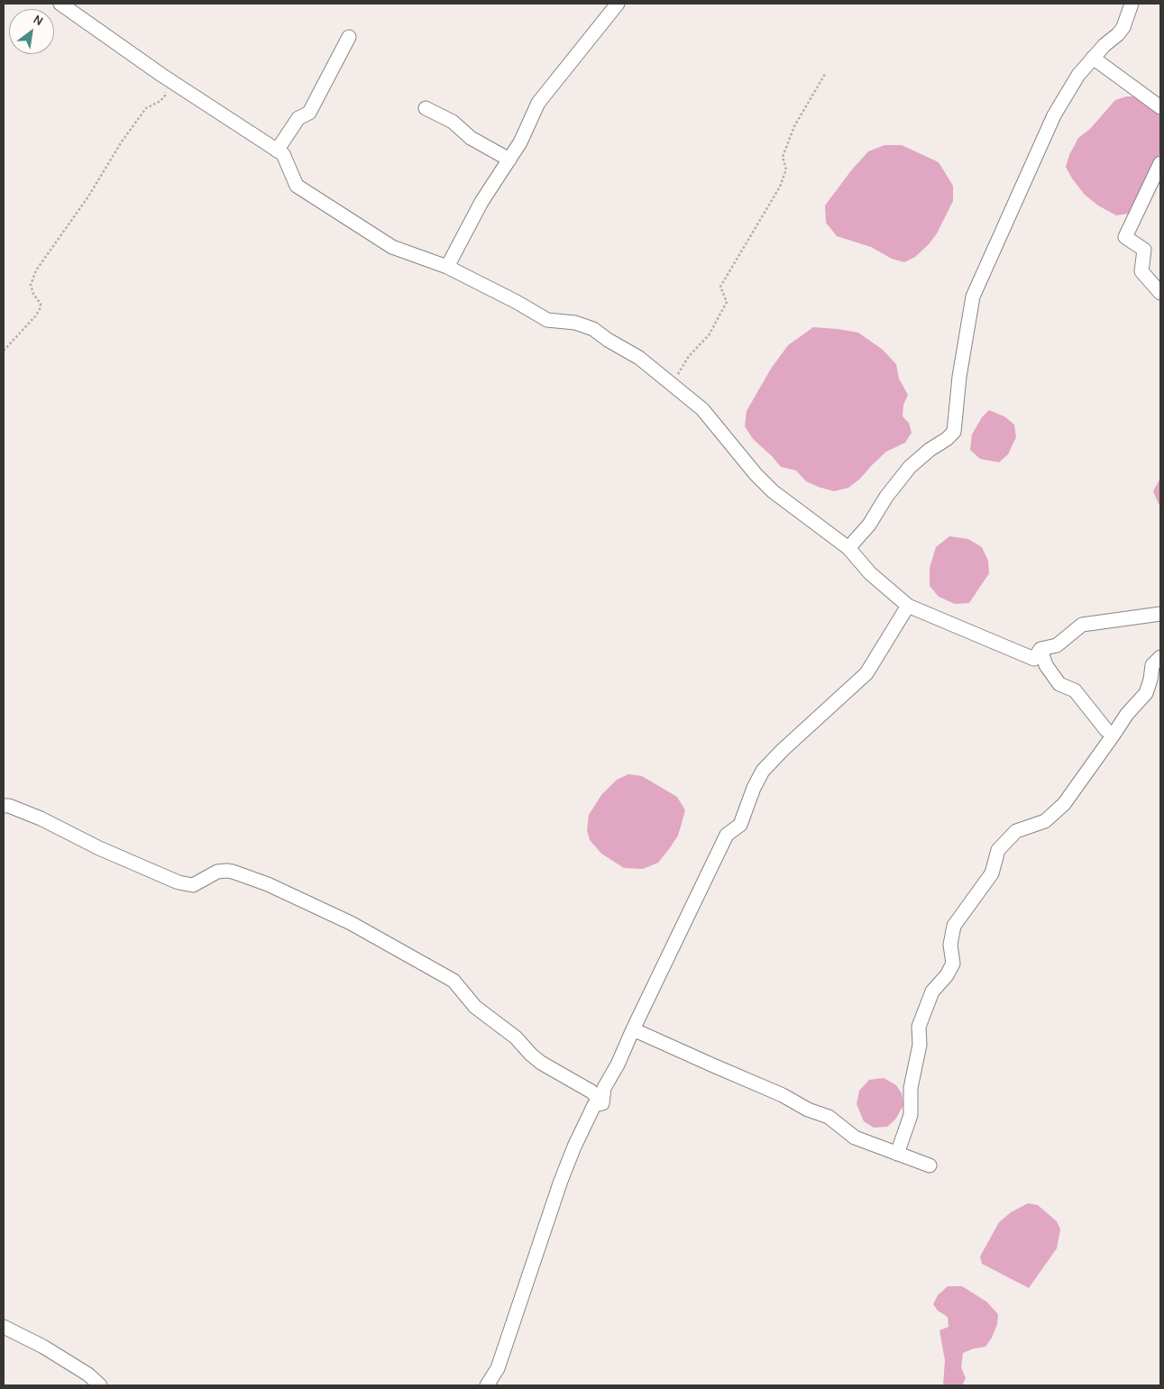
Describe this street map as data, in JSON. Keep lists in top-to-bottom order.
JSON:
{
  "north": "top right"
}
